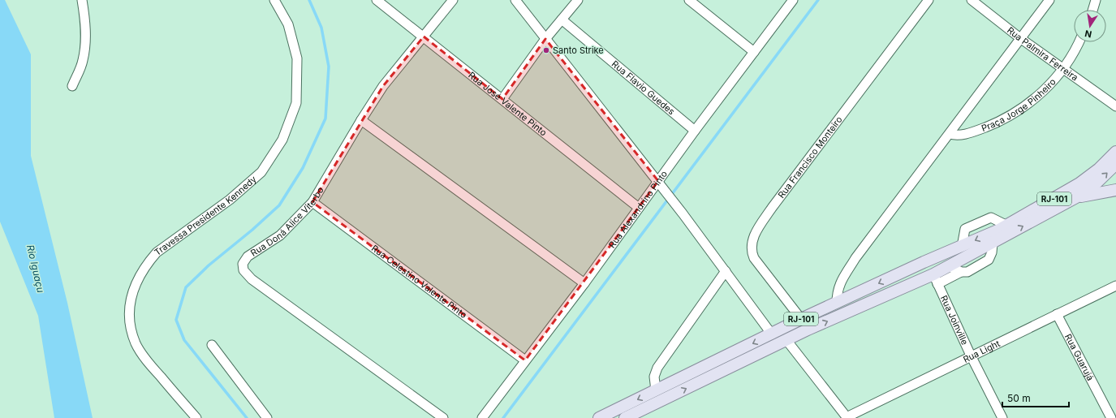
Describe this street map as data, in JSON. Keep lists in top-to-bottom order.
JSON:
{
  "streets": {
    "main road": ["RJ-101"],
    "street": [
      "Rua Palmira Ferreira",
      "Rua Flavio Guedes",
      "Praça Jorge Pinheiro",
      "Rua José Valente Pinto",
      "Rua Francisco Monteiro",
      "Rua Alexandrino Pinto",
      "Travessa Presidente Kennedy",
      "Rua Doná Alice Viterbo",
      "Rua Celestino Valente Pinto",
      "Rua Joinville",
      "Rua Light",
      "Rua Guarujá"
    ]
  },
  "crossings": [
    ["Rua Palmira Ferreira", "Praça Jorge Pinheiro"],
    ["Rua Flavio Guedes", "Rua Alexandrino Pinto"],
    ["Rua José Valente Pinto", "Rua Alexandrino Pinto"],
    ["Rua José Valente Pinto", "Rua Doná Alice Viterbo"],
    ["Rua Francisco Monteiro", "RJ-101"],
    ["RJ-101", "Rua Joinville"],
    ["Rua Alexandrino Pinto", "Rua Celestino Valente Pinto"],
    ["Rua Doná Alice Viterbo", "Rua Celestino Valente Pinto"],
    ["Rua Joinville", "Rua Light"],
    ["Rua Light", "Rua Guarujá"]
  ],
  "water": ["Rio Iguaçu"],
  "places": ["Santo Strike"],
  "scale_bar": "50 m",
  "north": "bottom"
}
